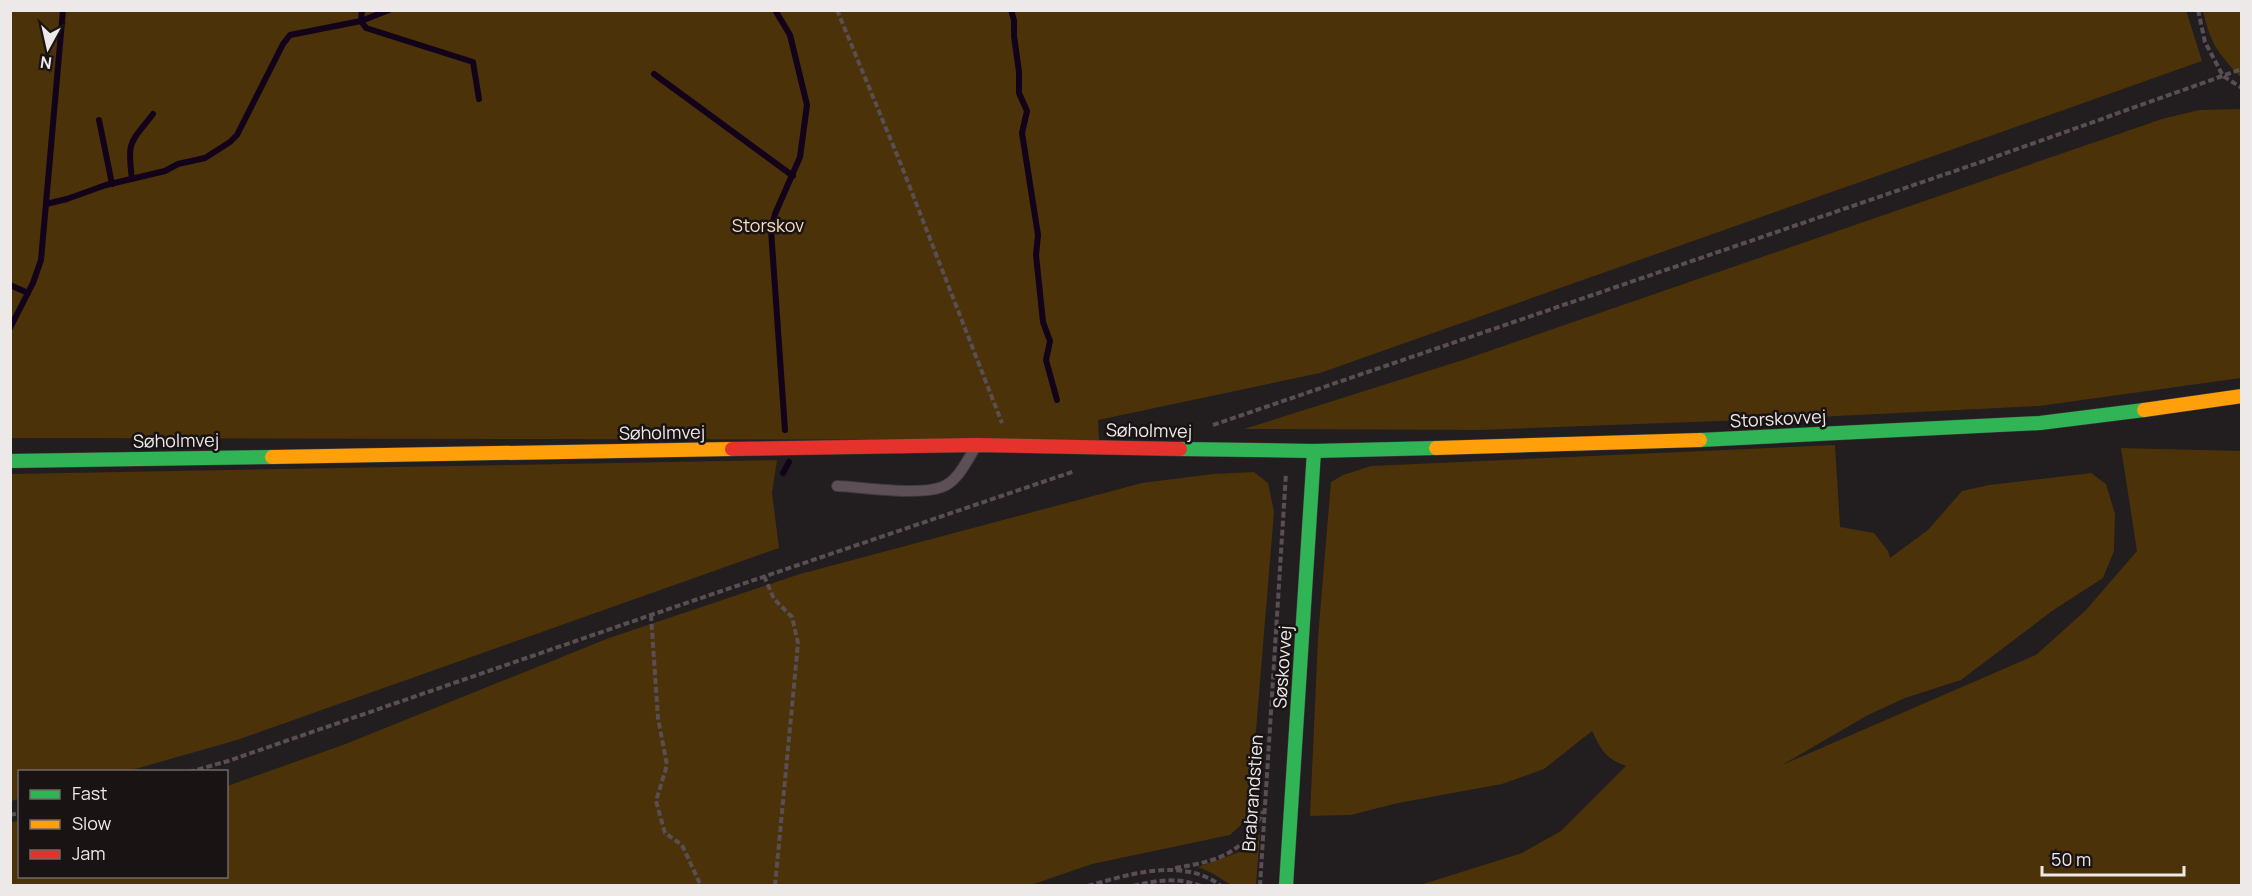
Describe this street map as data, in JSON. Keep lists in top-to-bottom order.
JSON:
{
  "streets": {
    "street": ["Storskovvej", "Søholmvej", "Søskovvej"],
    "path": ["Brabrandstien"]
  },
  "crossings": [
    ["Storskovvej", "Søholmvej"],
    ["Storskovvej", "Søskovvej"],
    ["Søholmvej", "Søskovvej"],
    ["Søholmvej", "Brabrandstien"]
  ],
  "parks": ["Storskov"],
  "legend": ["Fast", "Slow", "Jam"],
  "scale_bar": "50 m",
  "north": "bottom"
}
